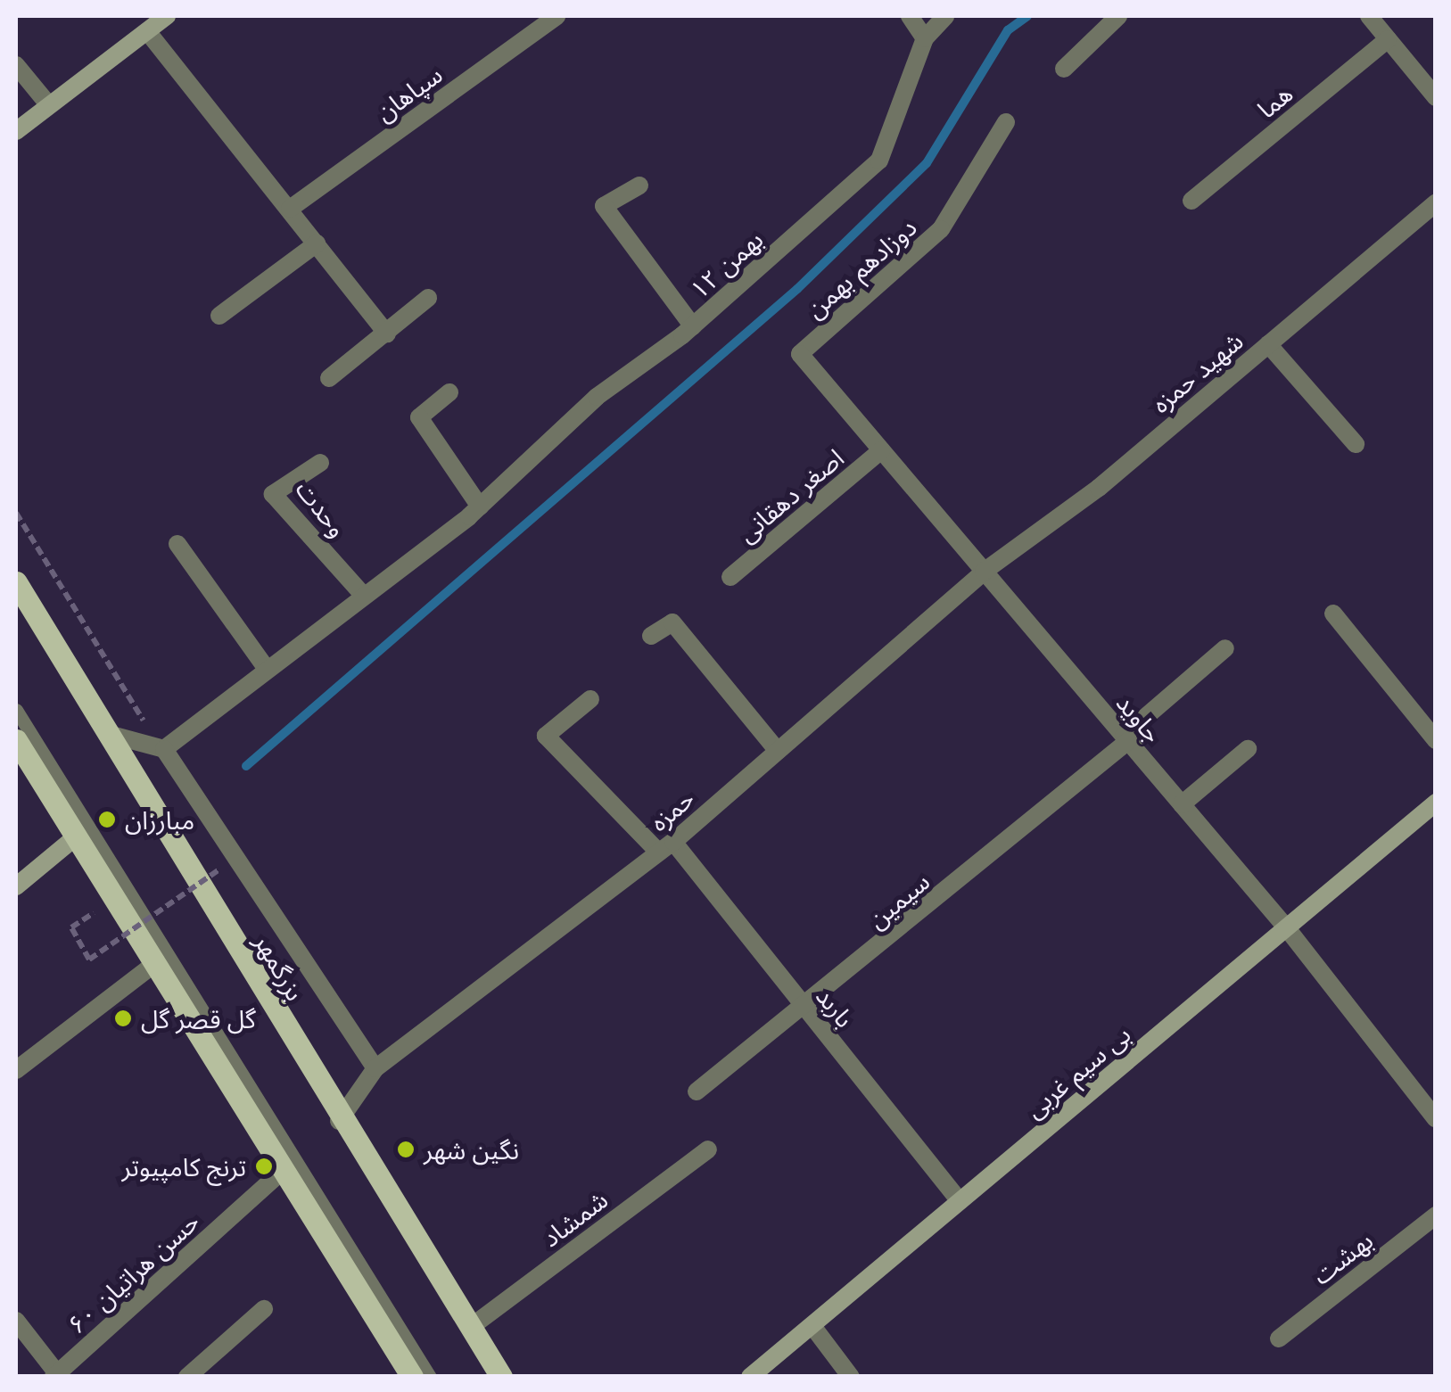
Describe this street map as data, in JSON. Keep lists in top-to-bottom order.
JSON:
{
  "streets": {
    "main road": ["بزرگمهر"],
    "street": [
      "سپاهان",
      "هما",
      "۱۲ بهمن",
      "دوزادهم بهمن",
      "شهید حمزه",
      "اصغر دهقانی",
      "وحدت",
      "جاوید",
      "حمزه",
      "سیمین",
      "باربد",
      "بی سیم غربی",
      "شمشاد",
      "بهشت",
      "حسن هراتیان ۶۰"
    ]
  },
  "crossings": [
    ["۱۲ بهمن", "وحدت"],
    ["دوزادهم بهمن", "جاوید"],
    ["شهید حمزه", "جاوید"],
    ["شهید حمزه", "حمزه"],
    ["اصغر دهقانی", "جاوید"],
    ["جاوید", "حمزه"],
    ["جاوید", "سیمین"],
    ["جاوید", "بی سیم غربی"],
    ["حمزه", "بزرگمهر"],
    ["حمزه", "باربد"],
    ["سیمین", "باربد"],
    ["بزرگمهر", "شمشاد"],
    ["باربد", "بی سیم غربی"]
  ],
  "places": [
    "مبارزان",
    "گل قصر گل",
    "نگین شهر",
    "ترنج کامپیوتر"
  ]
}
